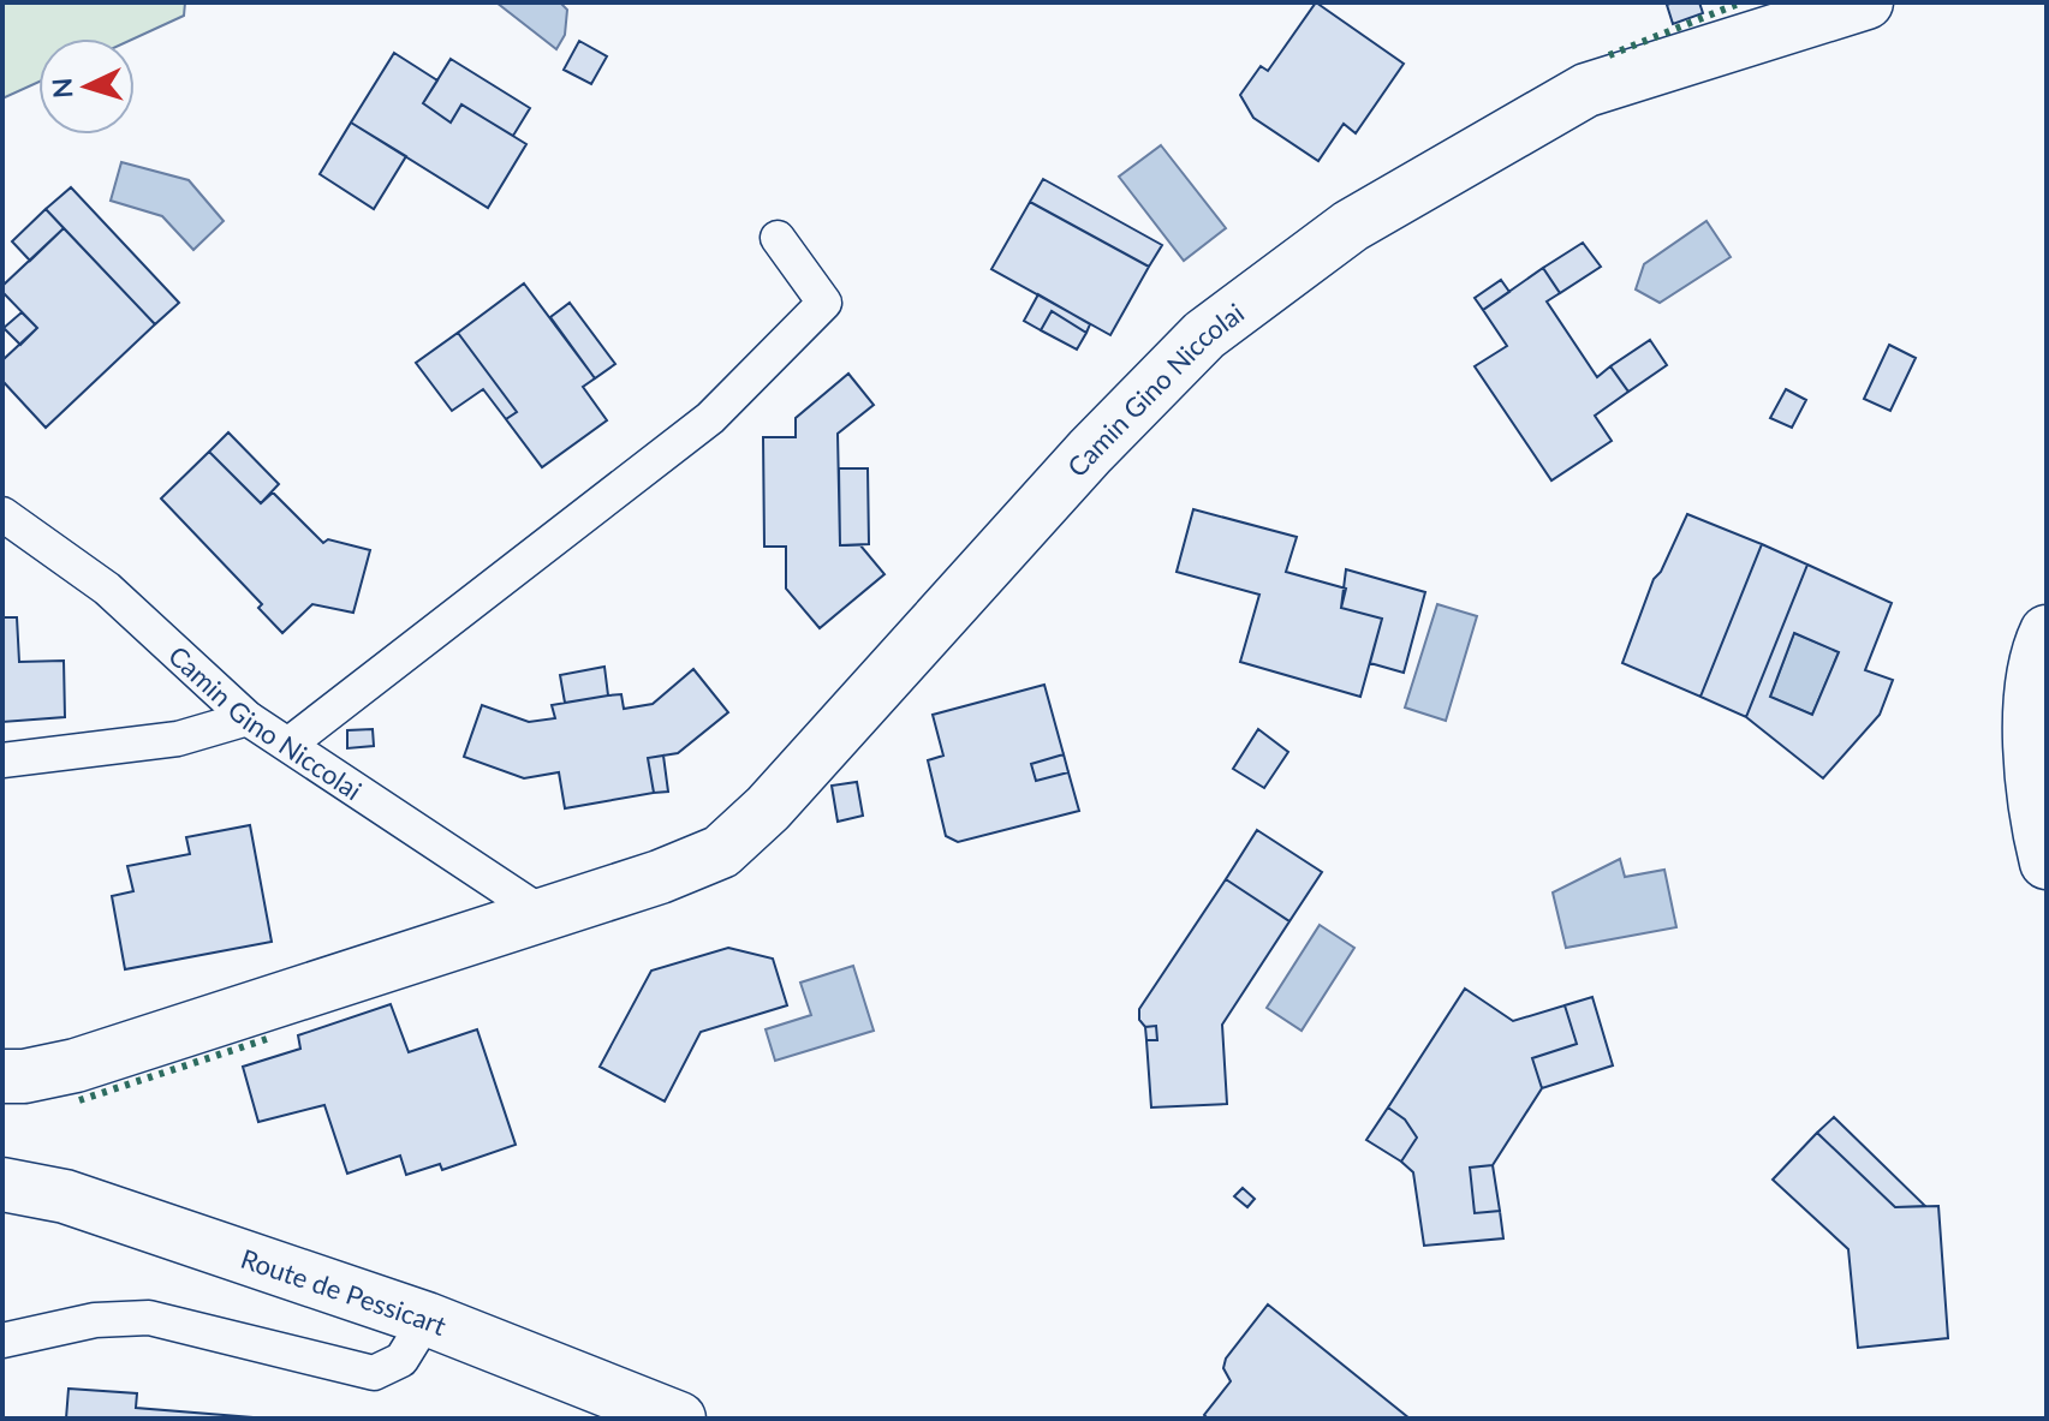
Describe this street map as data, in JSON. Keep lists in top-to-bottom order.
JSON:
{
  "streets": {
    "street": ["Camin Gino Niccolai", "Route de Pessicart"]
  },
  "north": "left"
}
